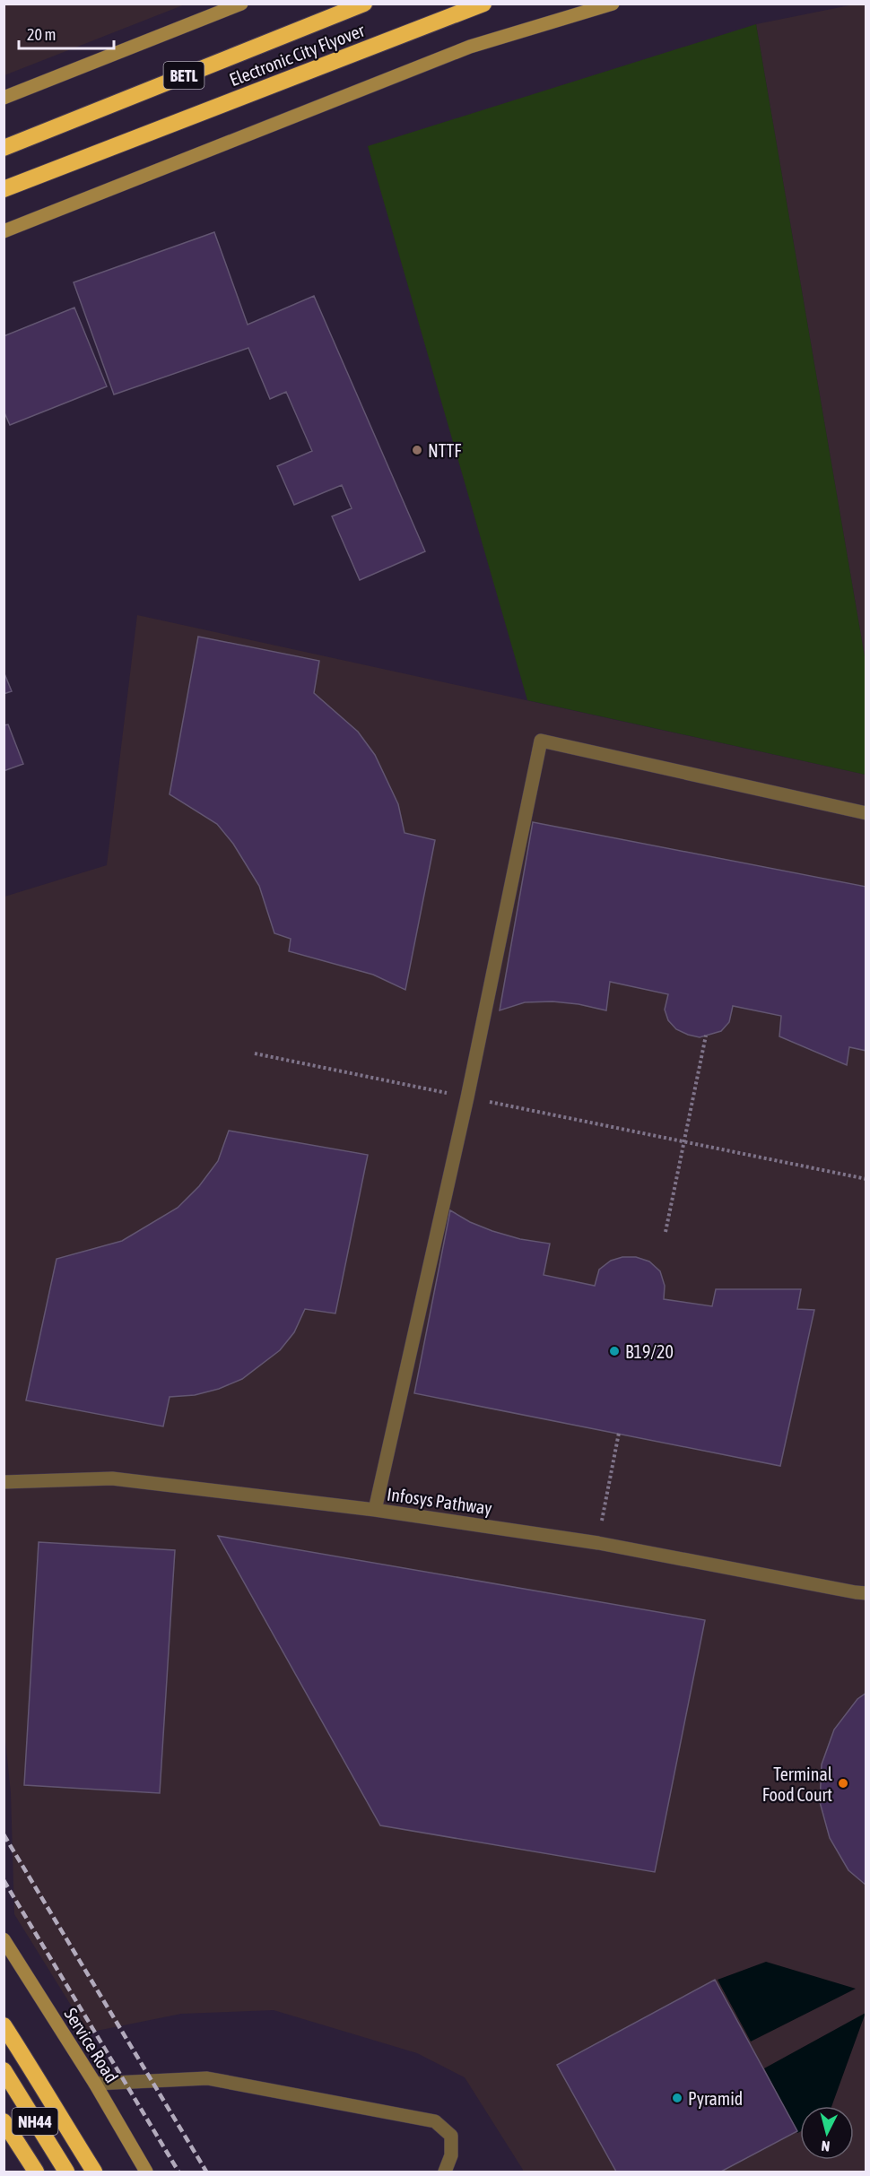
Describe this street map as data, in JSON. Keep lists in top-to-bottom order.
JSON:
{
  "streets": {
    "highway": ["Electronic City Flyover", "BETL", "NH44"],
    "street": ["Infosys Pathway", "Service Road"]
  },
  "places": [
    "NTTF",
    "B19/20",
    "Terminal Food Court",
    "Pyramid"
  ],
  "scale_bar": "20 m",
  "north": "bottom"
}
